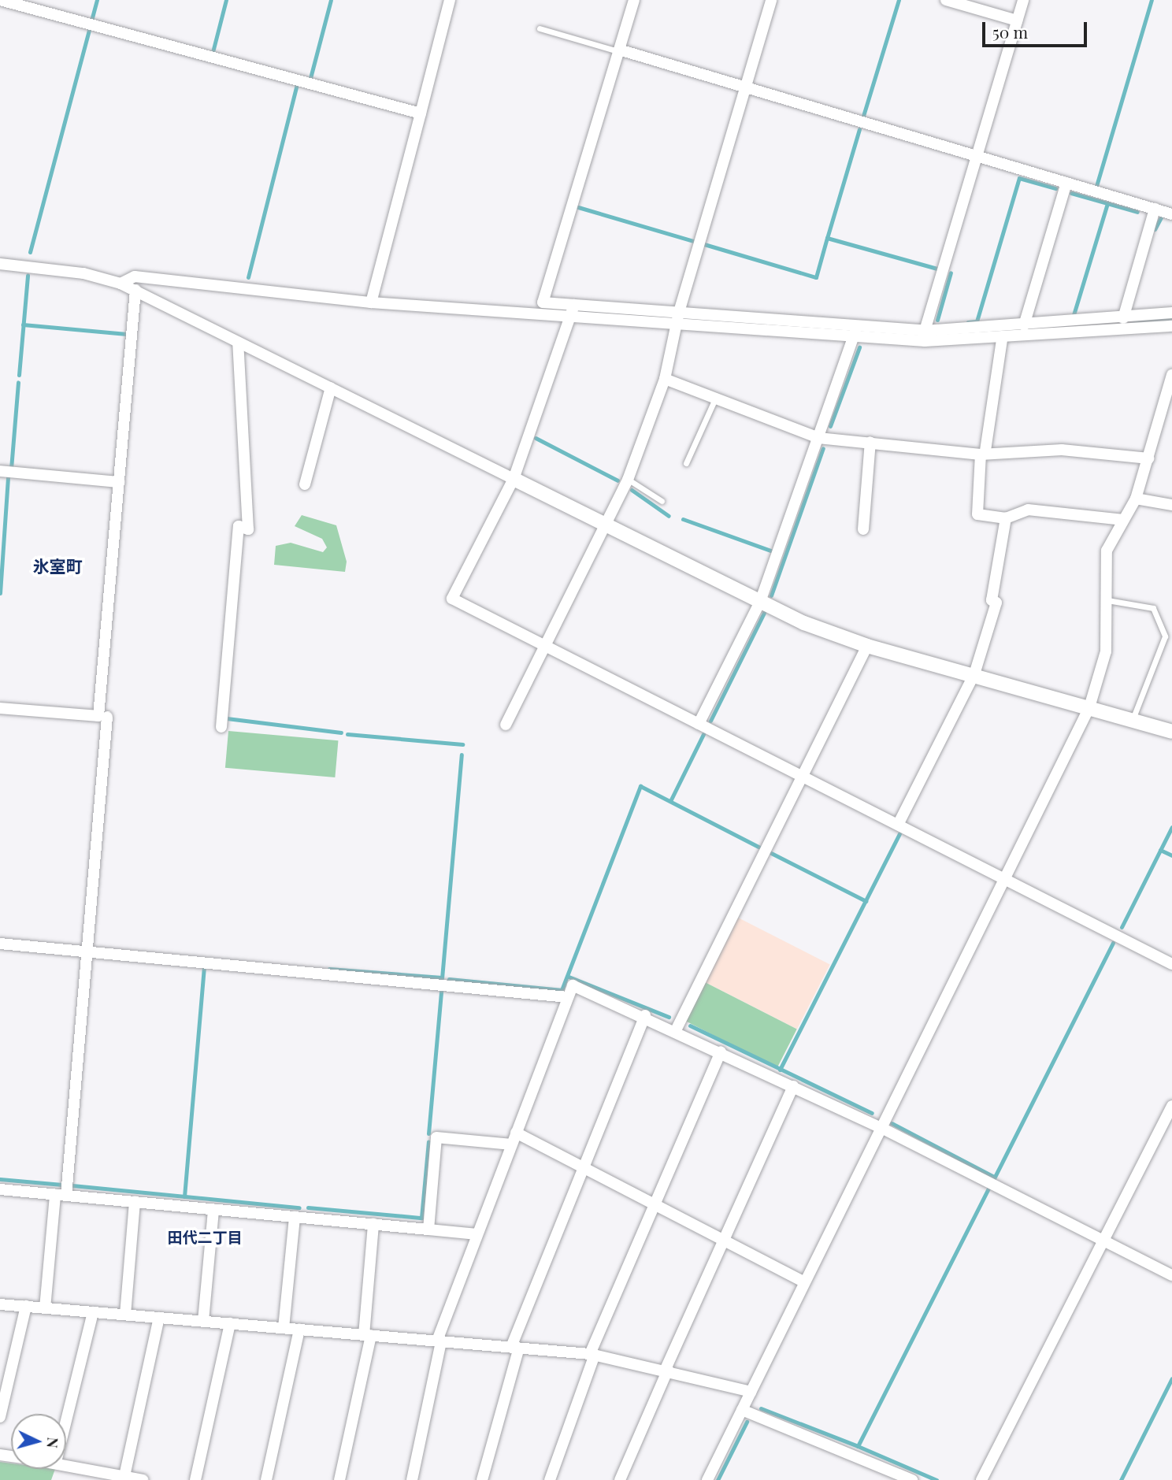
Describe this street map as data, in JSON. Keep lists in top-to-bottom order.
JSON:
{
  "districts": ["氷室町", "田代二丁目"],
  "scale_bar": "50 m",
  "north": "right"
}
